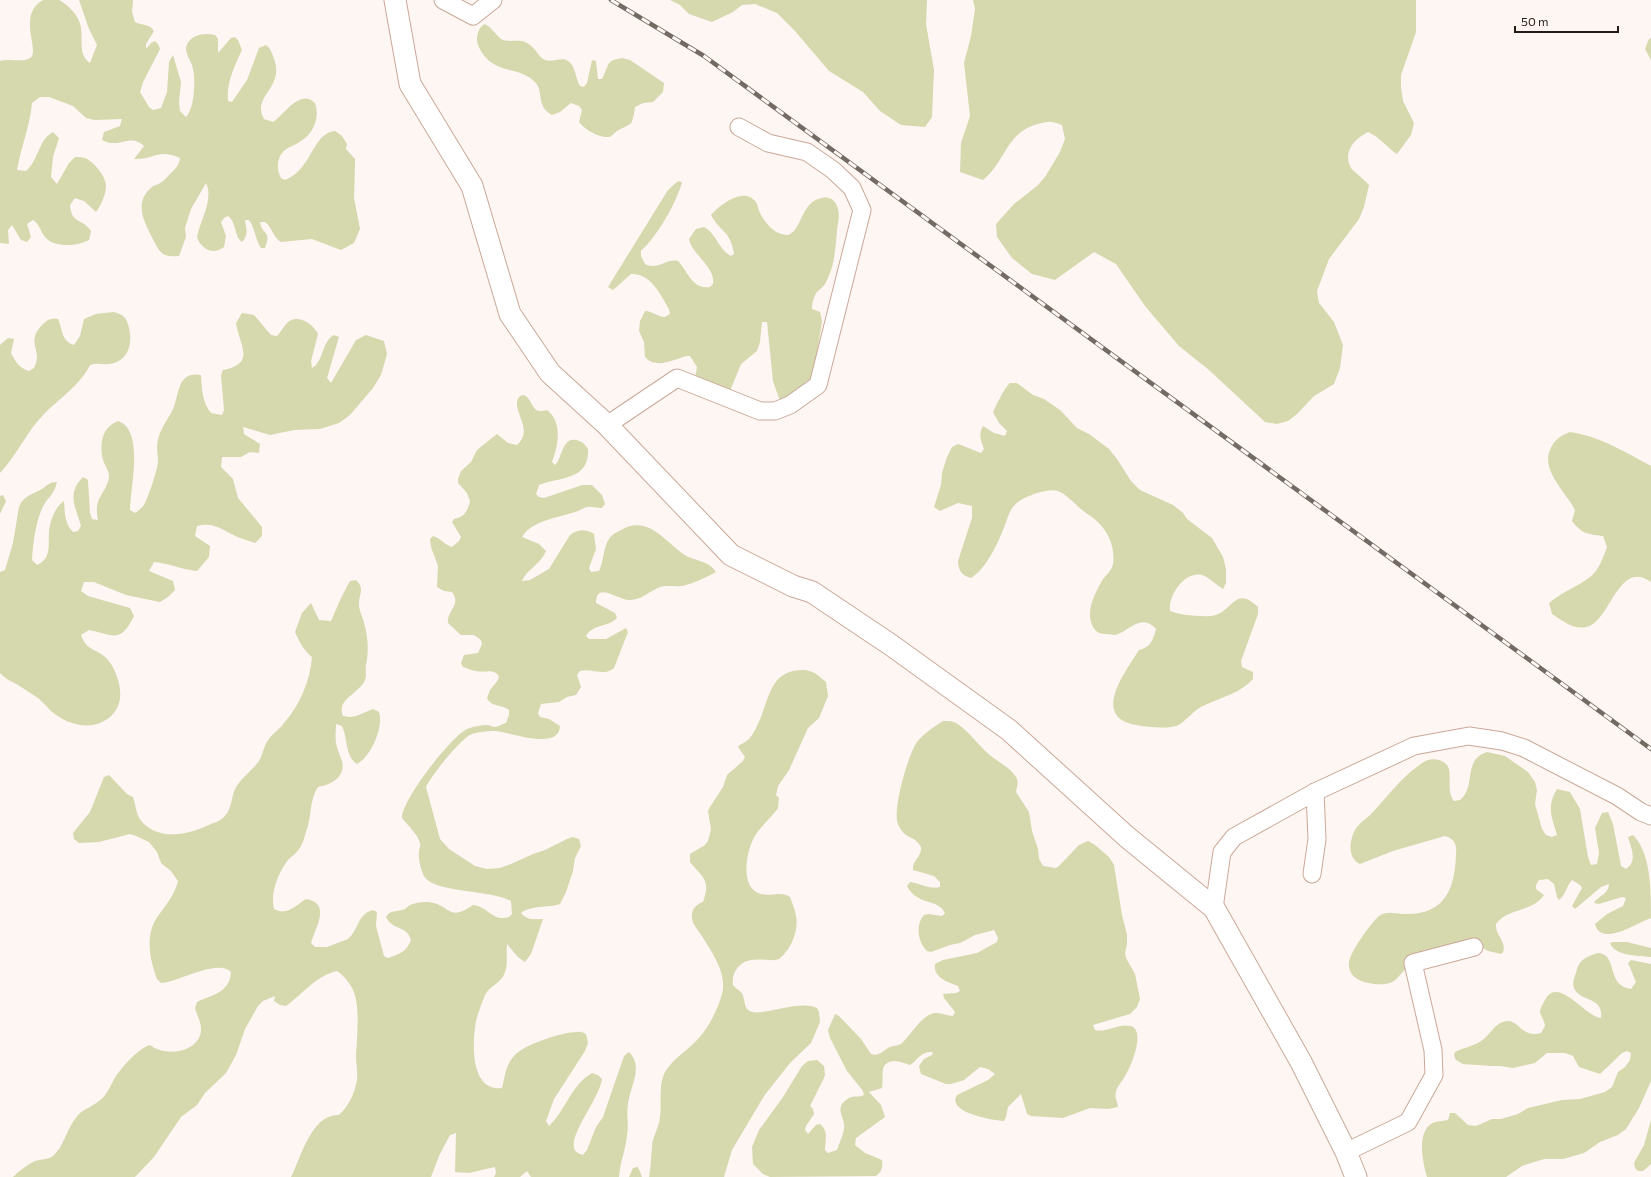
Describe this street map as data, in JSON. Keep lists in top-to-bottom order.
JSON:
{
  "scale_bar": "50 m"
}
